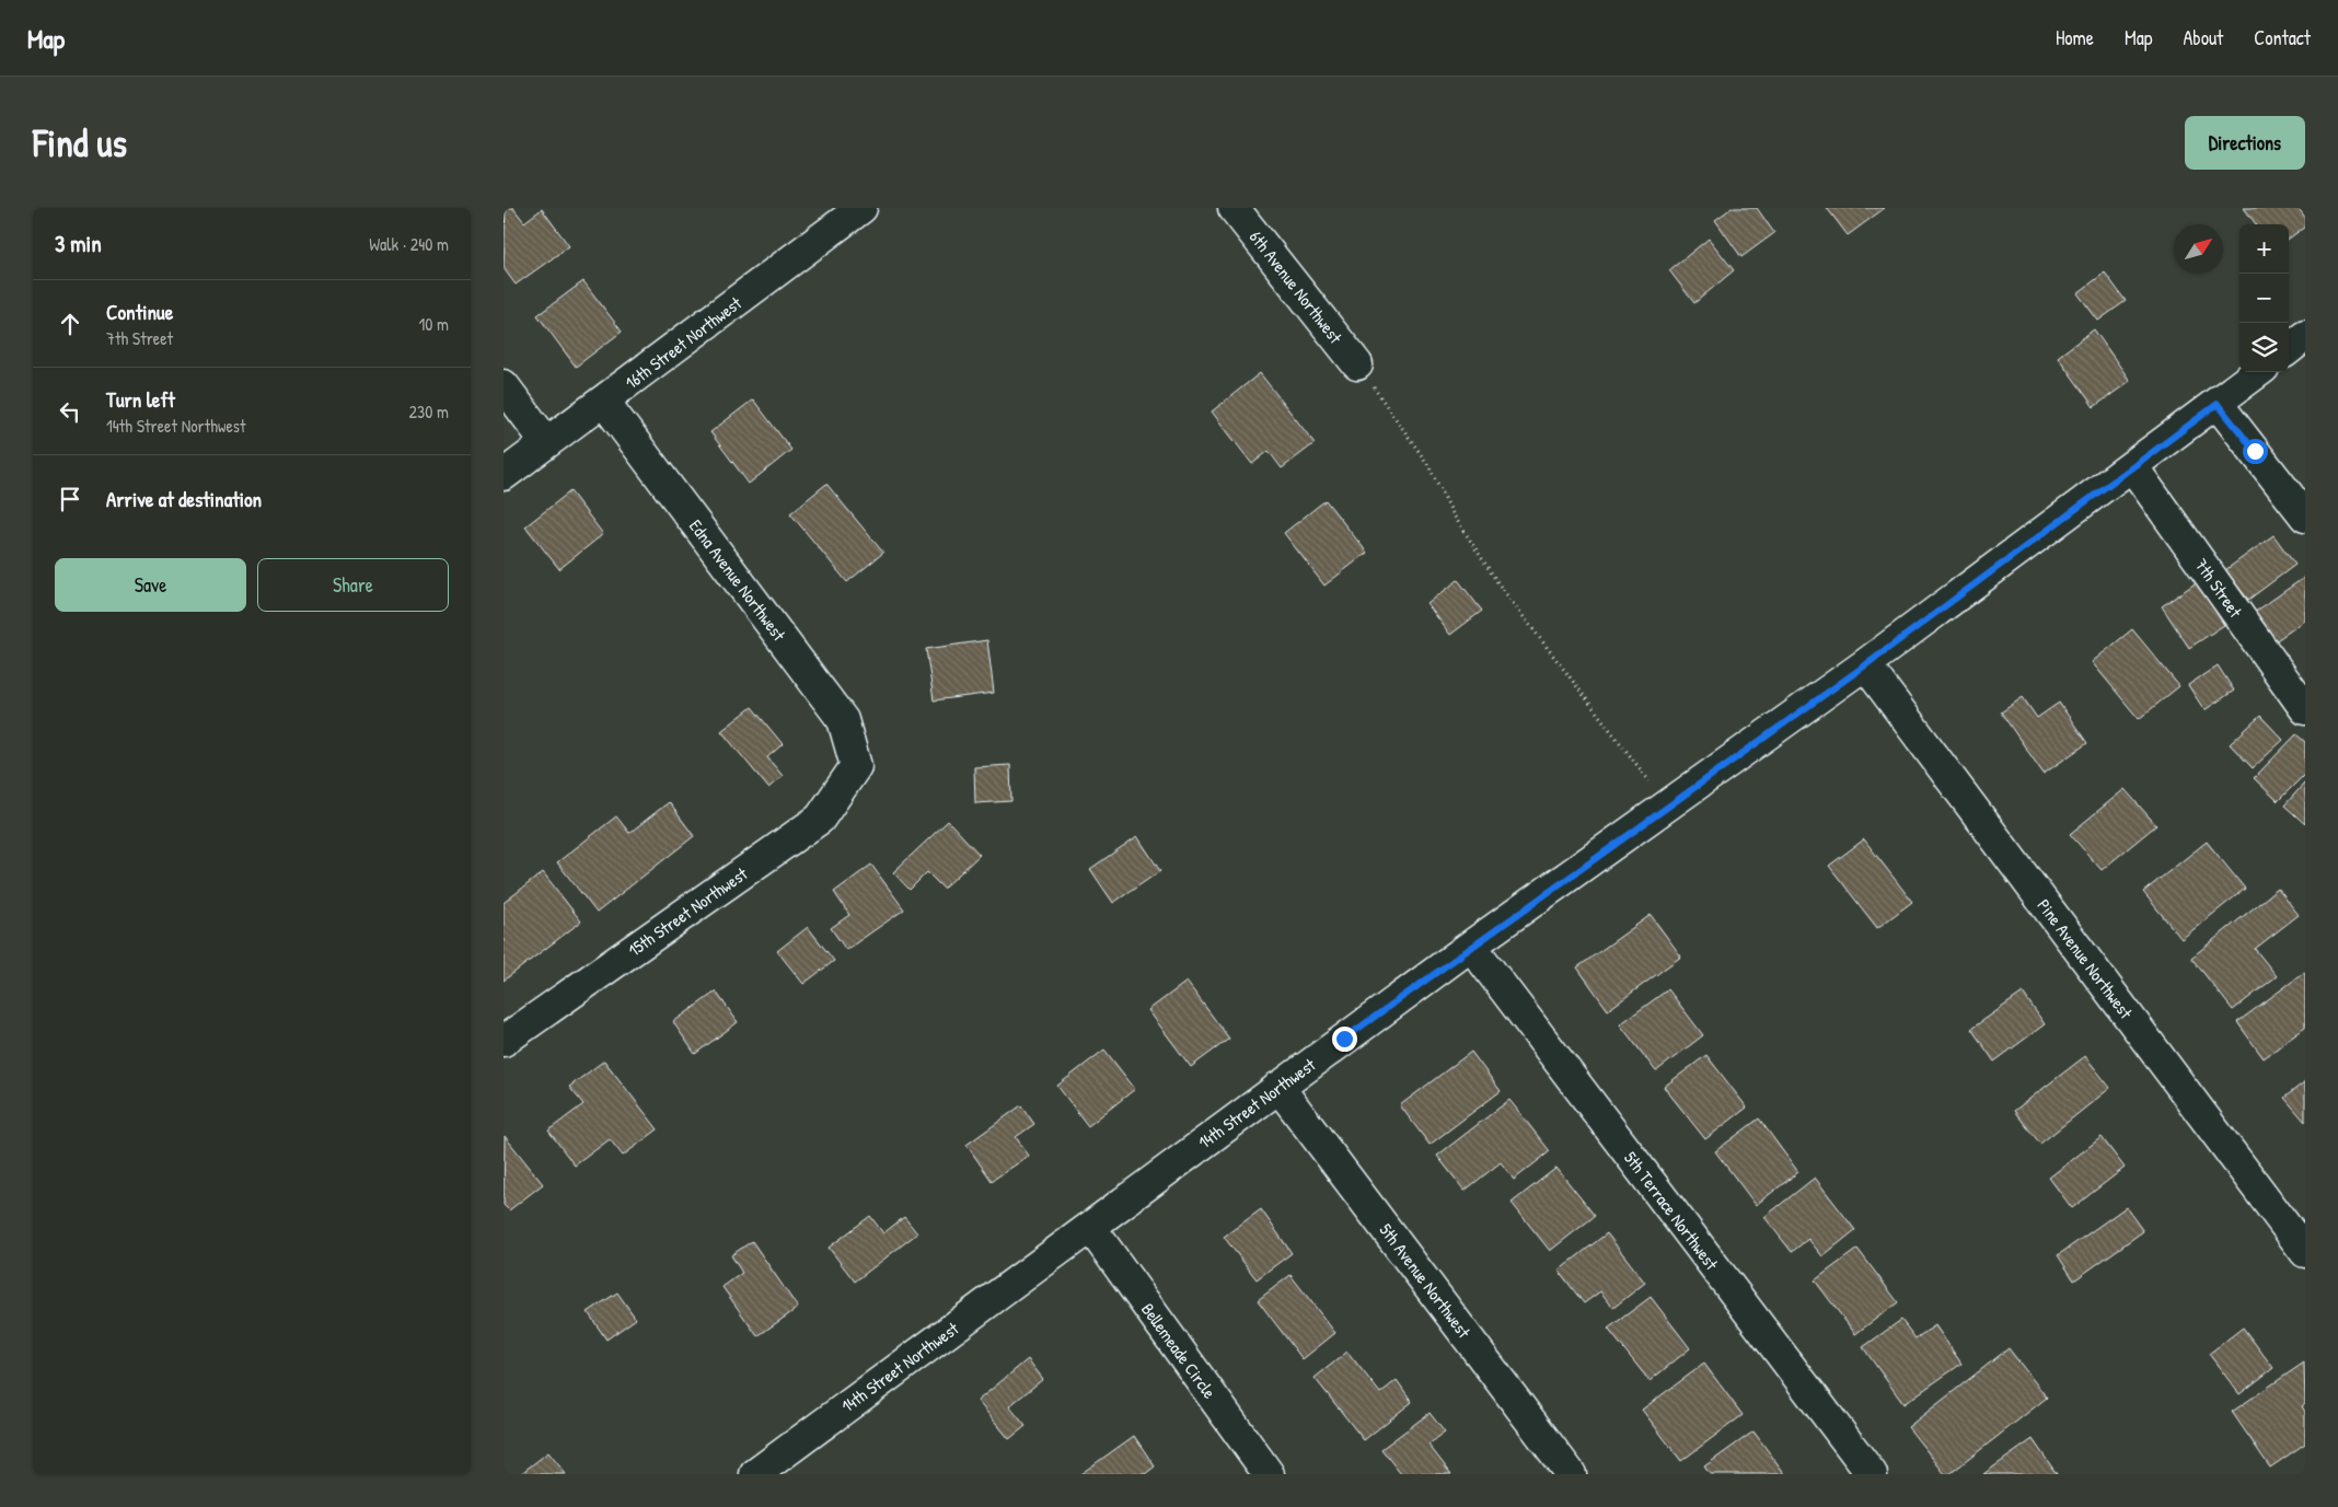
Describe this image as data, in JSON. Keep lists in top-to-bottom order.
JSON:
{
  "streets": {
    "street": [
      "6th Avenue Northwest",
      "16th Street Northwest",
      "Edna Avenue Northwest",
      "7th Street",
      "15th Street Northwest",
      "Pine Avenue Northwest",
      "14th Street Northwest",
      "5th Terrace Northwest",
      "5th Avenue Northwest",
      "Bellemeade Circle"
    ]
  },
  "crossings": [
    ["16th Street Northwest", "Edna Avenue Northwest"],
    ["Edna Avenue Northwest", "15th Street Northwest"],
    ["7th Street", "14th Street Northwest"],
    ["Pine Avenue Northwest", "14th Street Northwest"],
    ["14th Street Northwest", "5th Terrace Northwest"],
    ["14th Street Northwest", "5th Avenue Northwest"],
    ["14th Street Northwest", "Bellemeade Circle"]
  ],
  "north": "top right",
  "page": {
    "header": "Map",
    "nav": [
      "Home",
      "Map",
      "About",
      "Contact"
    ],
    "buttons": [
      "Directions",
      ["Save", "Share"]
    ],
    "title": "Find us",
    "heading": ["3 min", "Walk · 240 m"],
    "map_buttons": ["+", "−"],
    "list": [
      ["Continue", "7th Street", "10 m"],
      ["Turn left", "14th Street Northwest", "230 m"],
      "Arrive at destination"
    ]
  }
}
